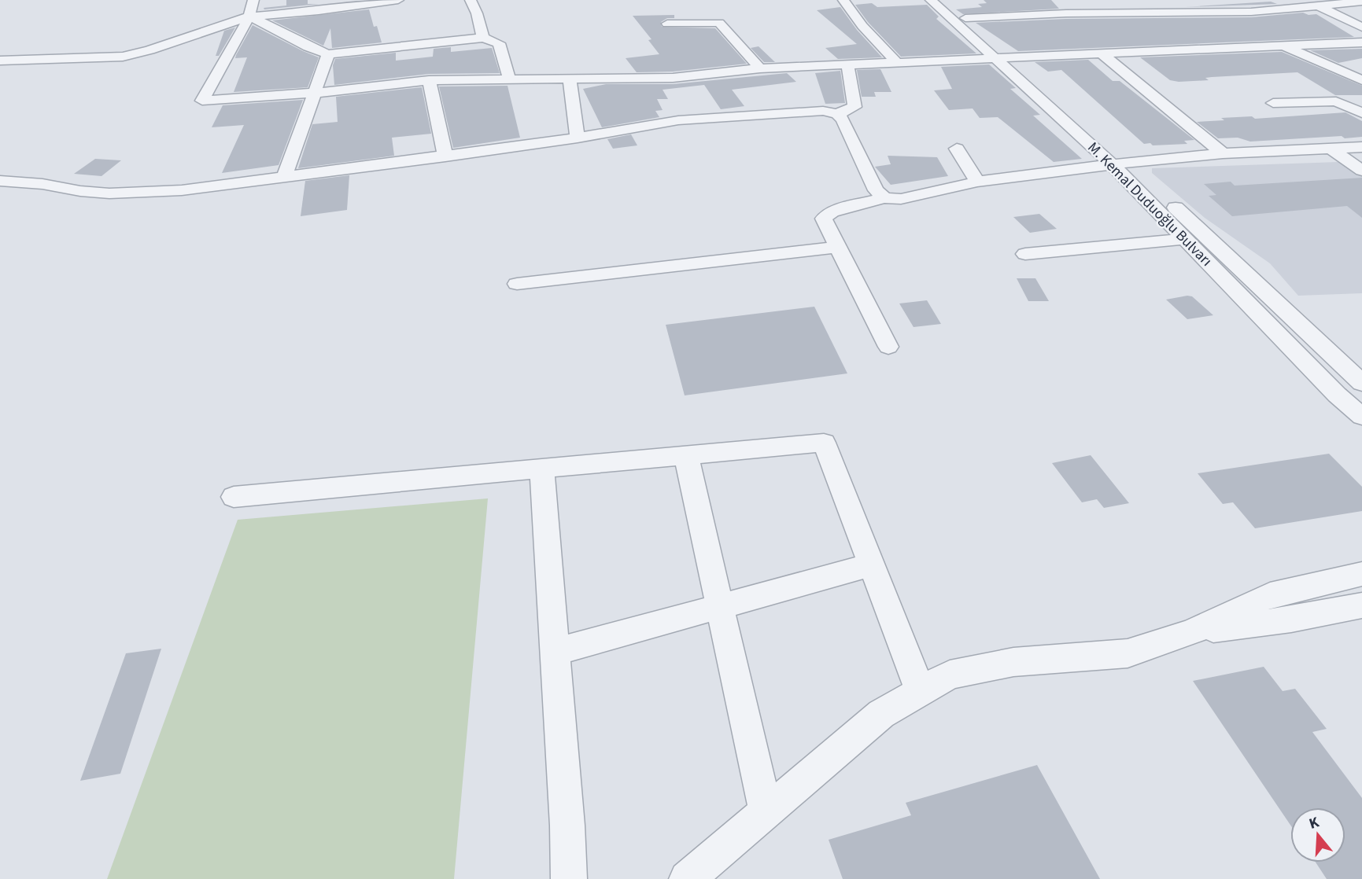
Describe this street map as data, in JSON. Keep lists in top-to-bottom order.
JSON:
{
  "streets": {
    "street": ["M. Kemal Duduoğlu Bulvarı"]
  },
  "north": "top"
}
